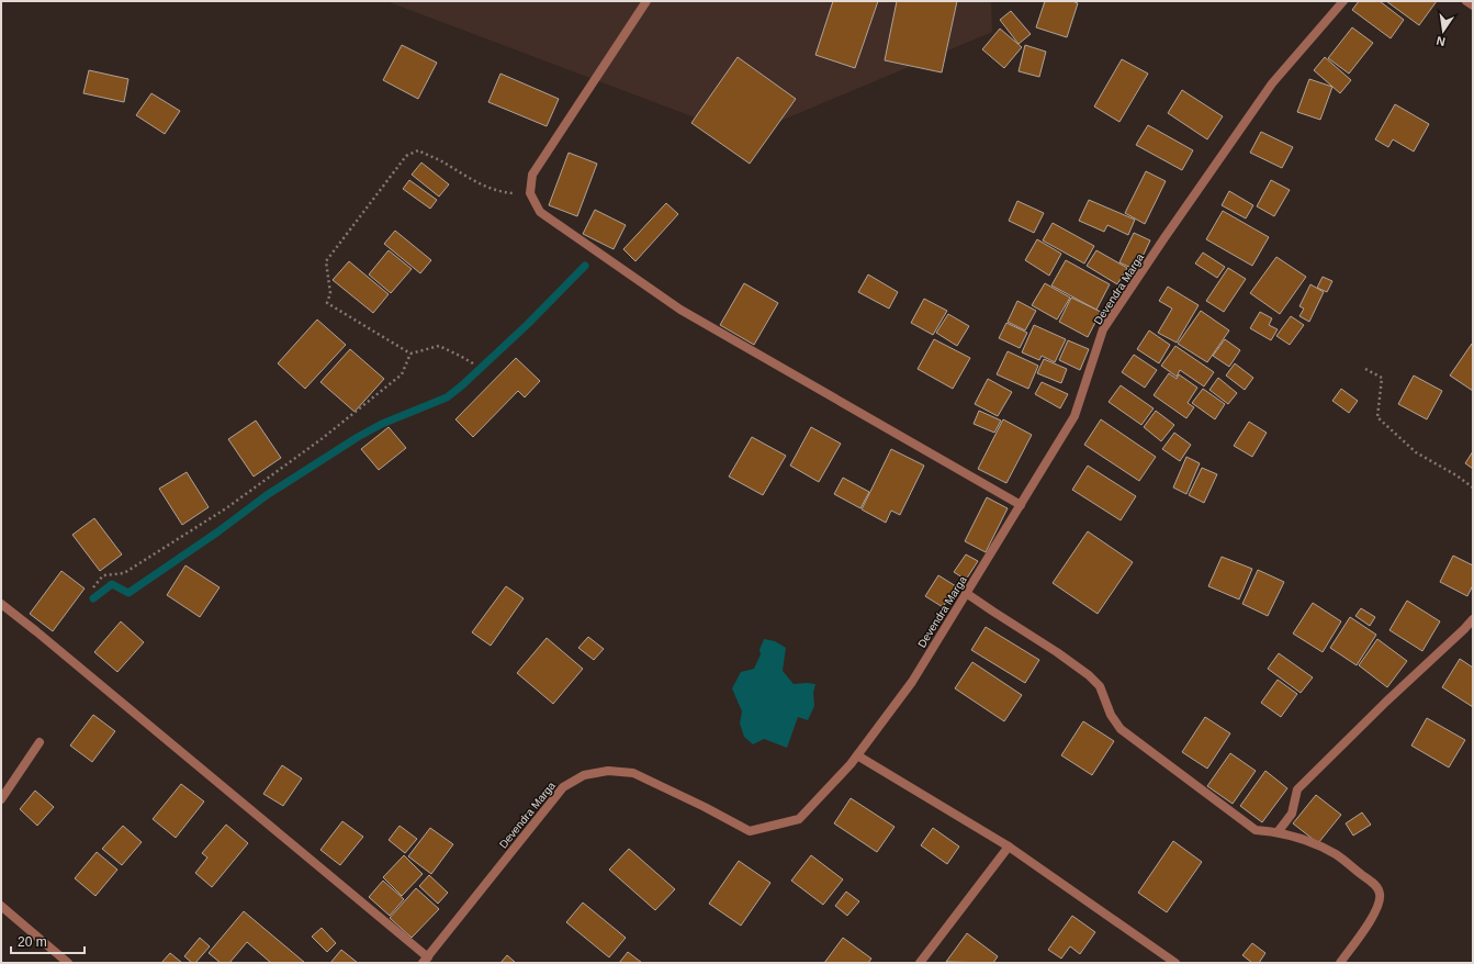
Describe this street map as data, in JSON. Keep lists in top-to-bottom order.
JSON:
{
  "streets": {
    "street": ["Devendra Marga"]
  },
  "scale_bar": "20 m",
  "north": "bottom"
}
